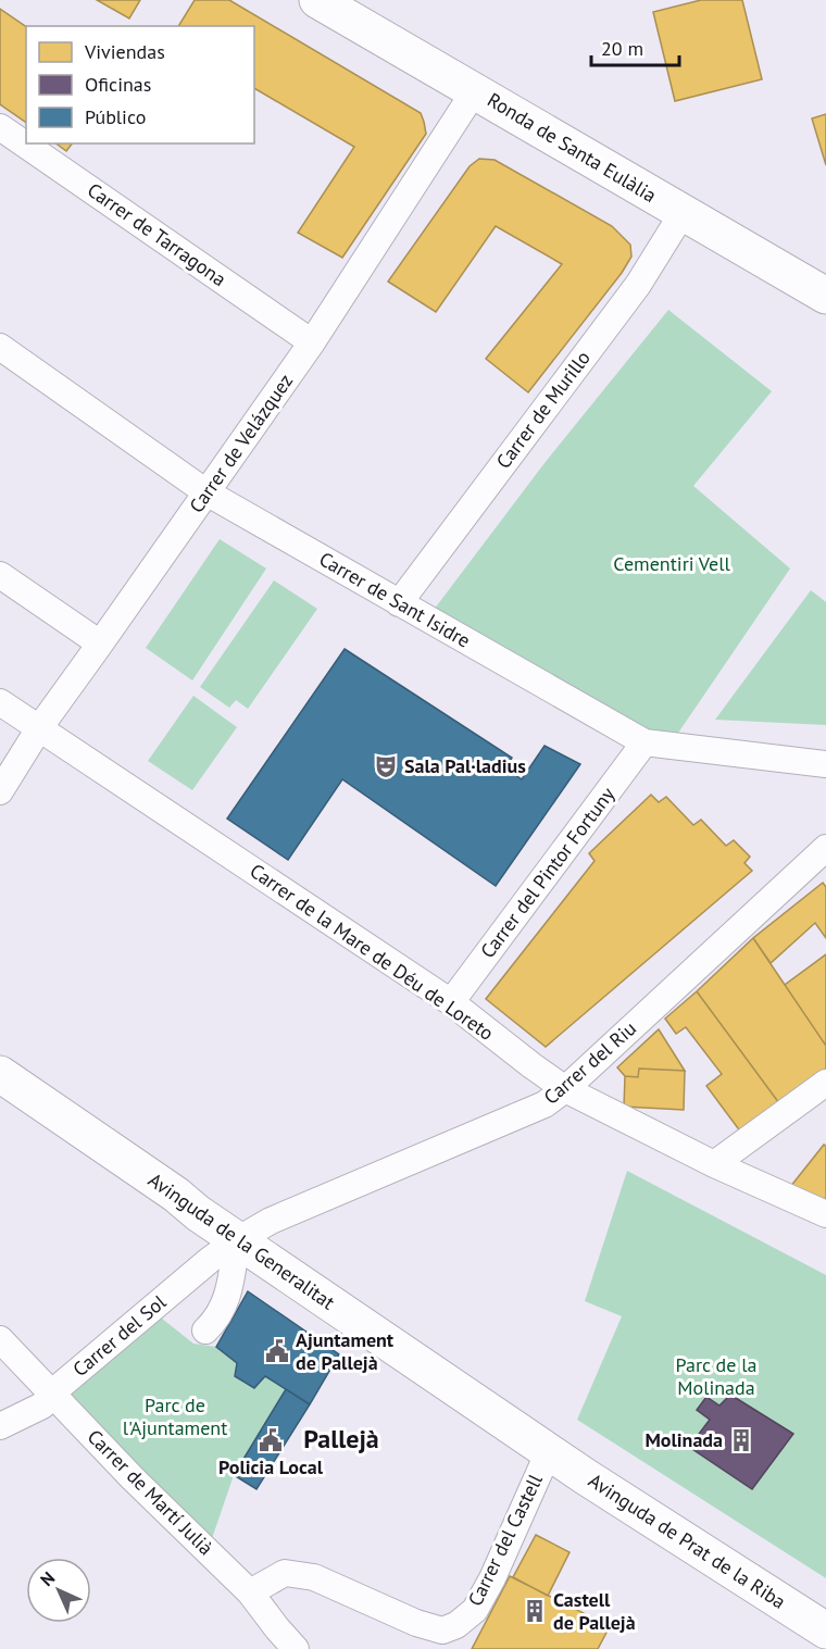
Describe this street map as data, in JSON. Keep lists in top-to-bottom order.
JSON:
{
  "streets": {
    "main road": ["Ronda de Santa Eulàlia", "Avinguda de la Generalitat", "Avinguda de Prat de la Riba"],
    "street": [
      "Carrer de Tarragona",
      "Carrer de Murillo",
      "Carrer de Velázquez",
      "Carrer de Sant Isidre",
      "Carrer del Pintor Fortuny",
      "Carrer de la Mare de Déu de Loreto",
      "Carrer del Riu",
      "Carrer del Sol",
      "Carrer de Martí Julià",
      "Carrer del Castell"
    ]
  },
  "crossings": [
    ["Ronda de Santa Eulàlia", "Carrer de Murillo"],
    ["Ronda de Santa Eulàlia", "Carrer de Velázquez"],
    ["Carrer de Tarragona", "Carrer de Velázquez"],
    ["Carrer de Murillo", "Carrer de Sant Isidre"],
    ["Carrer de Velázquez", "Carrer de Sant Isidre"],
    ["Carrer de Velázquez", "Carrer de la Mare de Déu de Loreto"],
    ["Carrer de Sant Isidre", "Carrer del Pintor Fortuny"],
    ["Carrer del Pintor Fortuny", "Carrer de la Mare de Déu de Loreto"],
    ["Carrer de la Mare de Déu de Loreto", "Carrer del Riu"],
    ["Carrer del Riu", "Avinguda de la Generalitat"],
    ["Carrer del Riu", "Carrer del Sol"],
    ["Avinguda de la Generalitat", "Carrer del Sol"],
    ["Avinguda de la Generalitat", "Carrer del Castell"],
    ["Avinguda de la Generalitat", "Avinguda de Prat de la Riba"],
    ["Carrer del Sol", "Carrer de Martí Julià"],
    ["Carrer de Martí Julià", "Carrer del Castell"],
    ["Carrer del Castell", "Avinguda de Prat de la Riba"]
  ],
  "districts": ["Pallejà"],
  "parks": ["Cementiri Vell", "Parc de la Molinada", "Parc de l'Ajuntament"],
  "places": {
    "theatre": ["Sala Pal·ladius"],
    "public building": ["Ajuntament de Pallejà", "Policia Local"],
    "building": ["Molinada", "Castell de Pallejà"]
  },
  "legend": ["Viviendas", "Oficinas", "Público"],
  "scale_bar": "20 m",
  "north": "top left"
}
